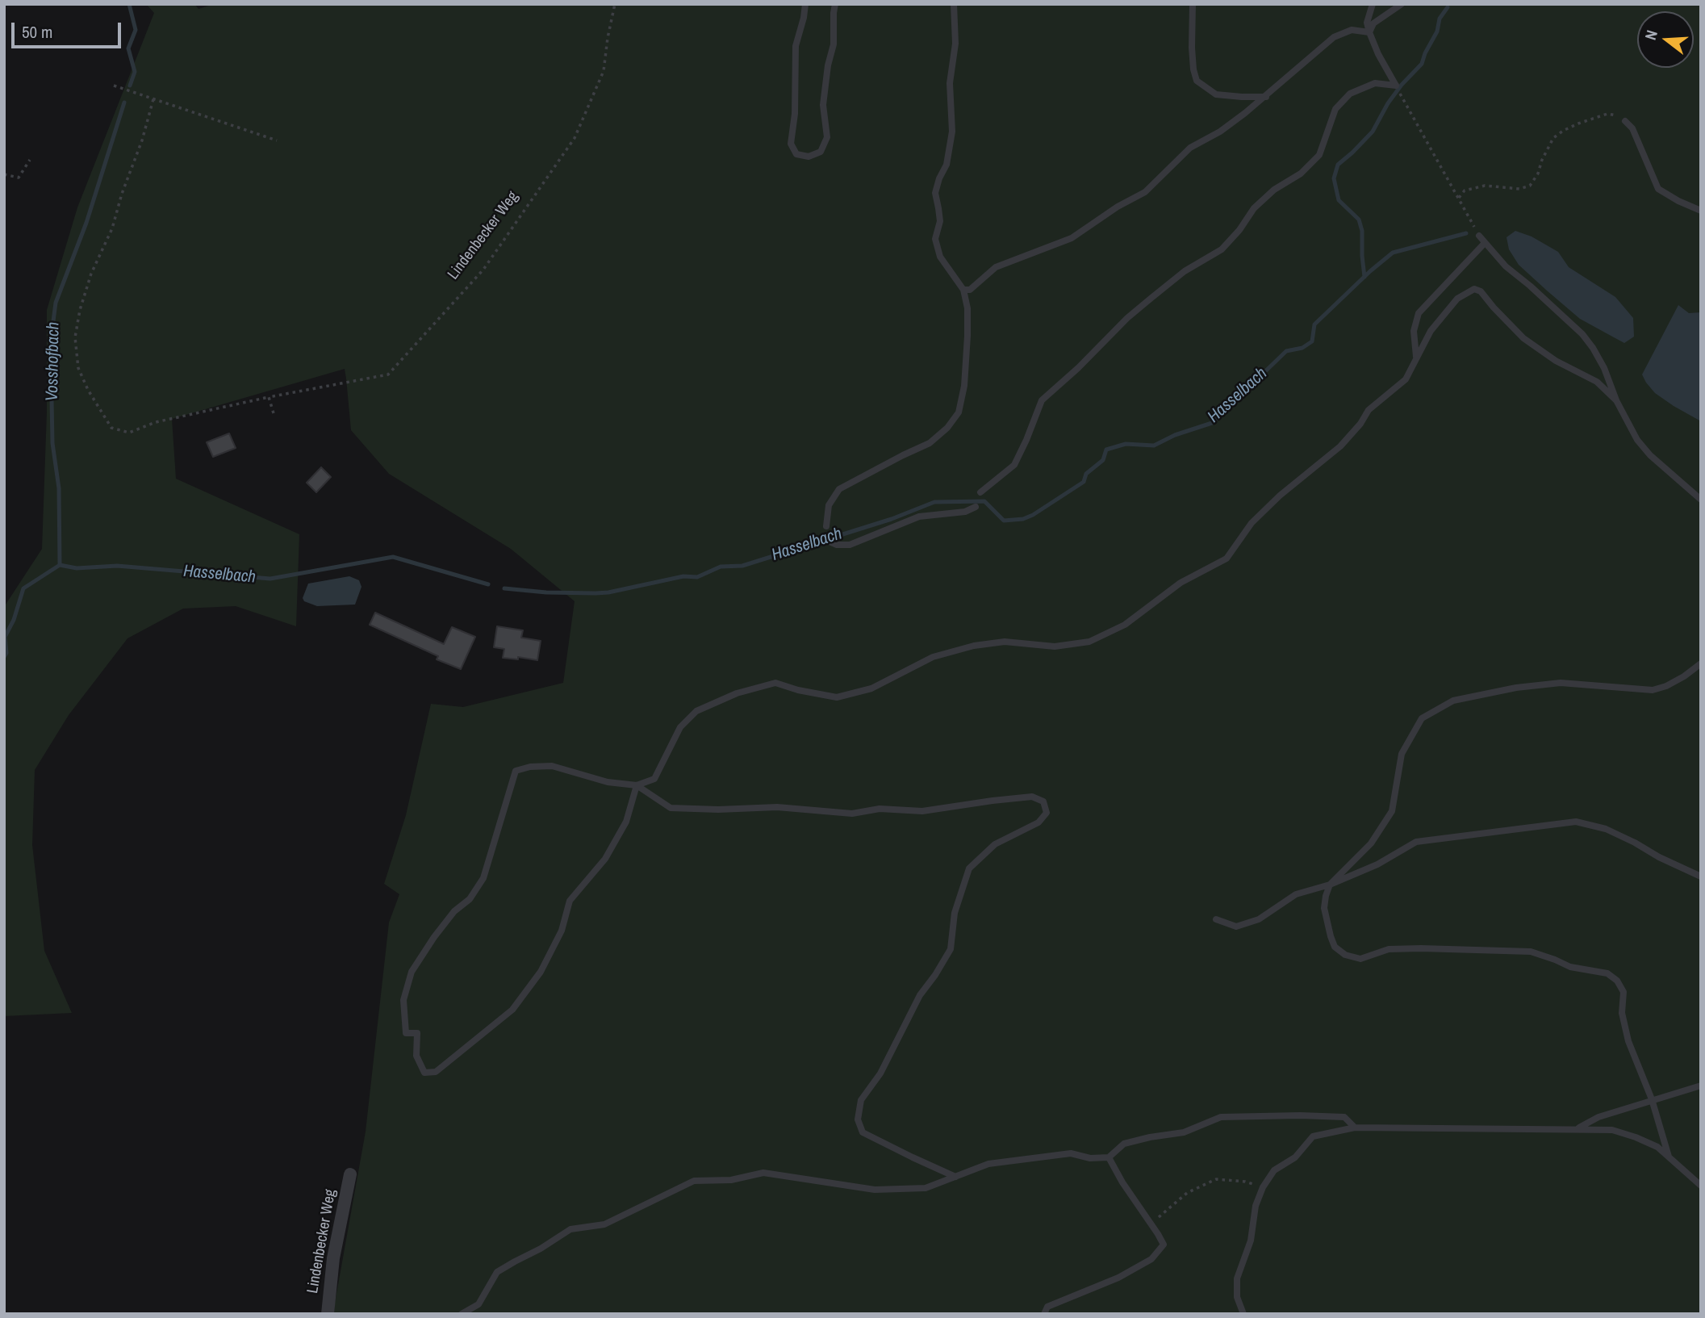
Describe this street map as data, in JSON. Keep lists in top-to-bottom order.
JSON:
{
  "streets": {
    "street": ["Lindenbecker Weg"]
  },
  "water": ["Vosshofbach", "Hasselbach"],
  "scale_bar": "50 m",
  "north": "left"
}
